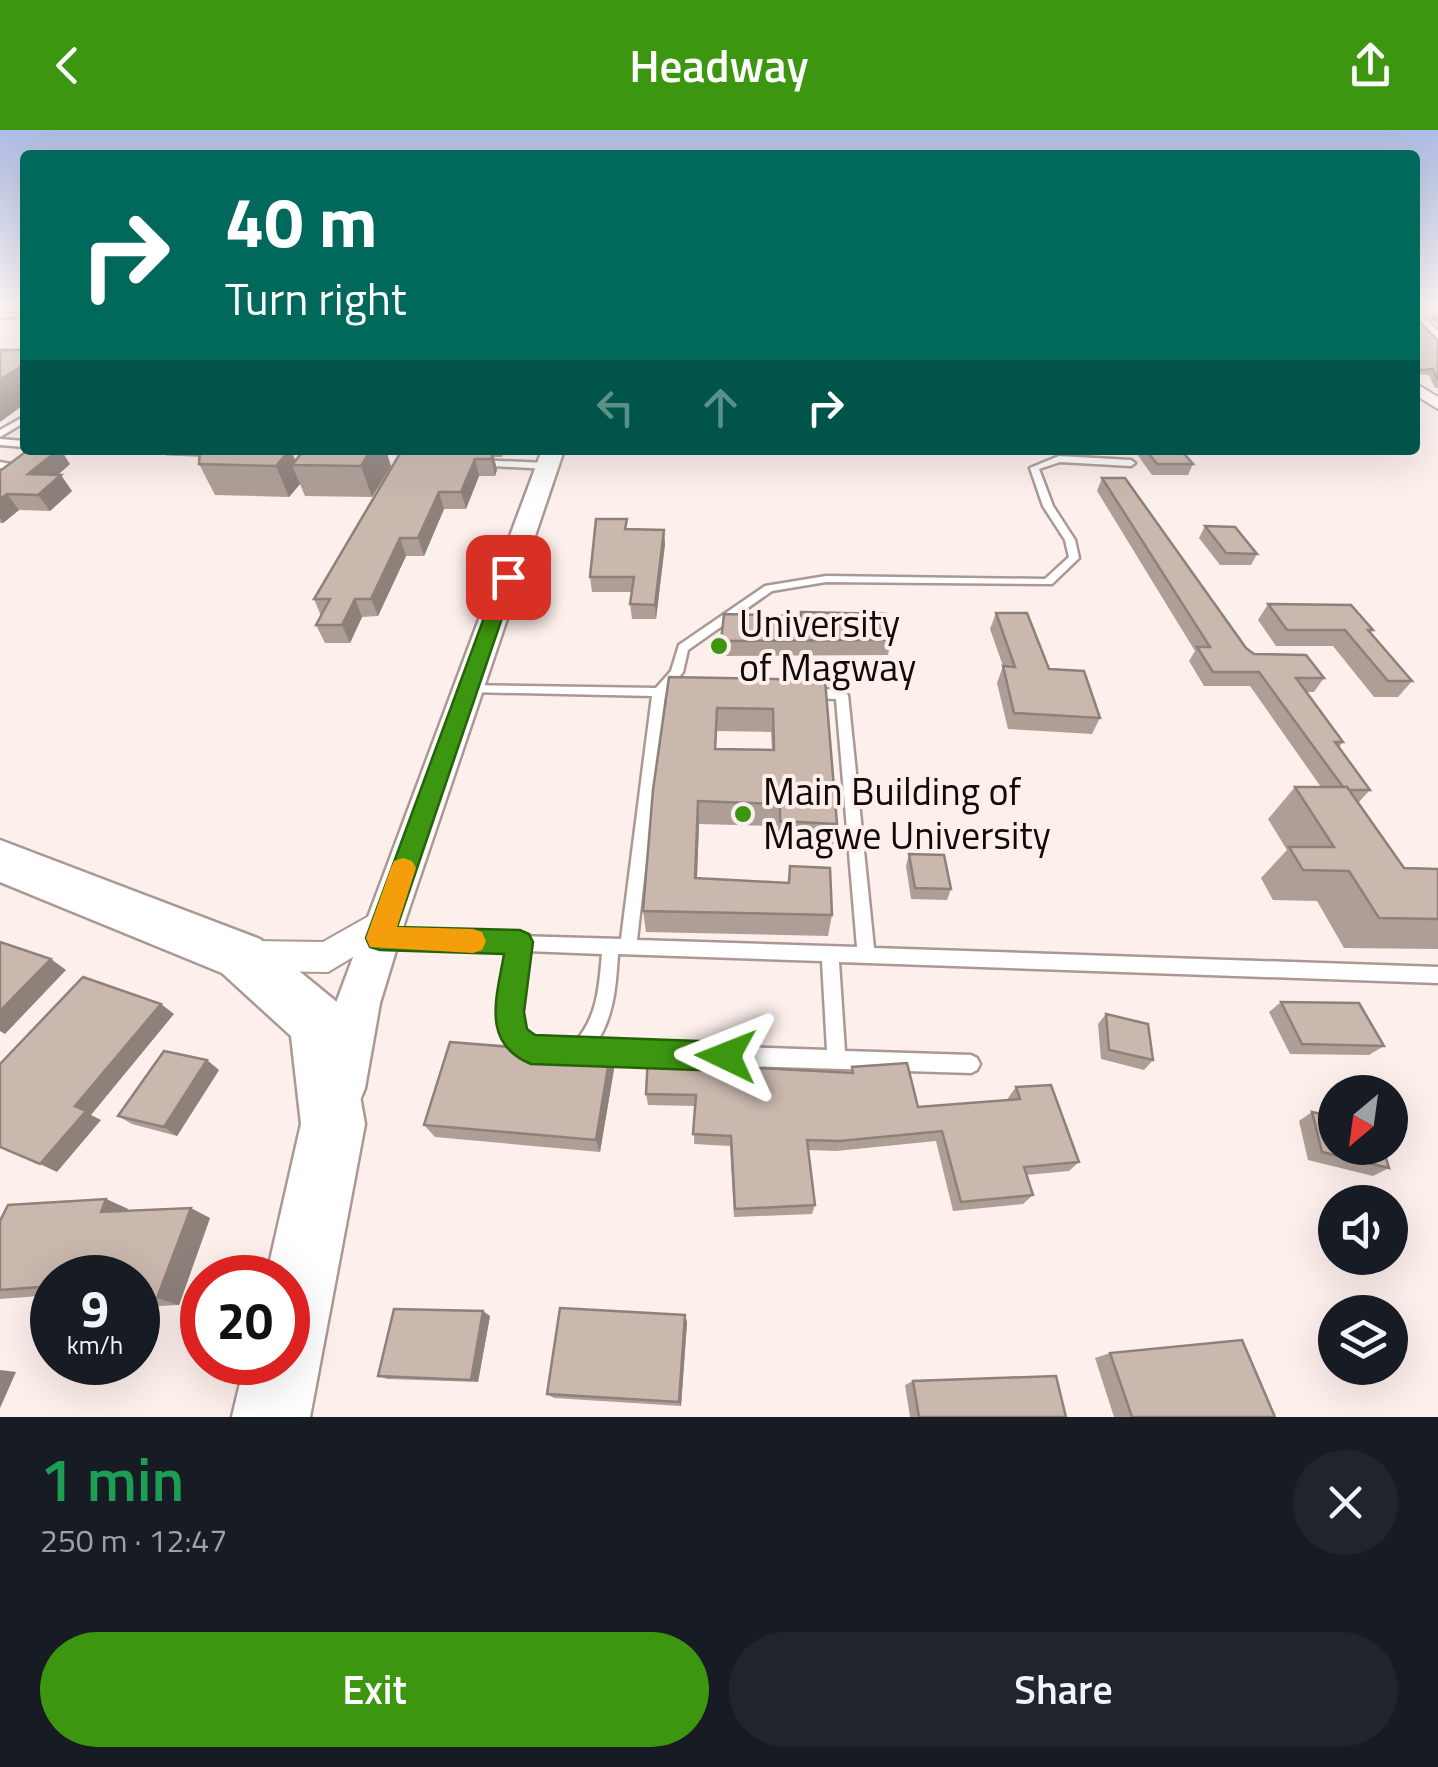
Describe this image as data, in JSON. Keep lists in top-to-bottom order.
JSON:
{
  "places": ["University of Magway", "Main Building of Magwe University"],
  "north": "bottom left",
  "page": {
    "header": "Headway",
    "turn": ["40 m", "Turn right"],
    "speed": "9 km/h",
    "limit": "20",
    "heading": ["1 min", "250 m · 12:47"],
    "buttons": ["Exit", "Share"]
  }
}
